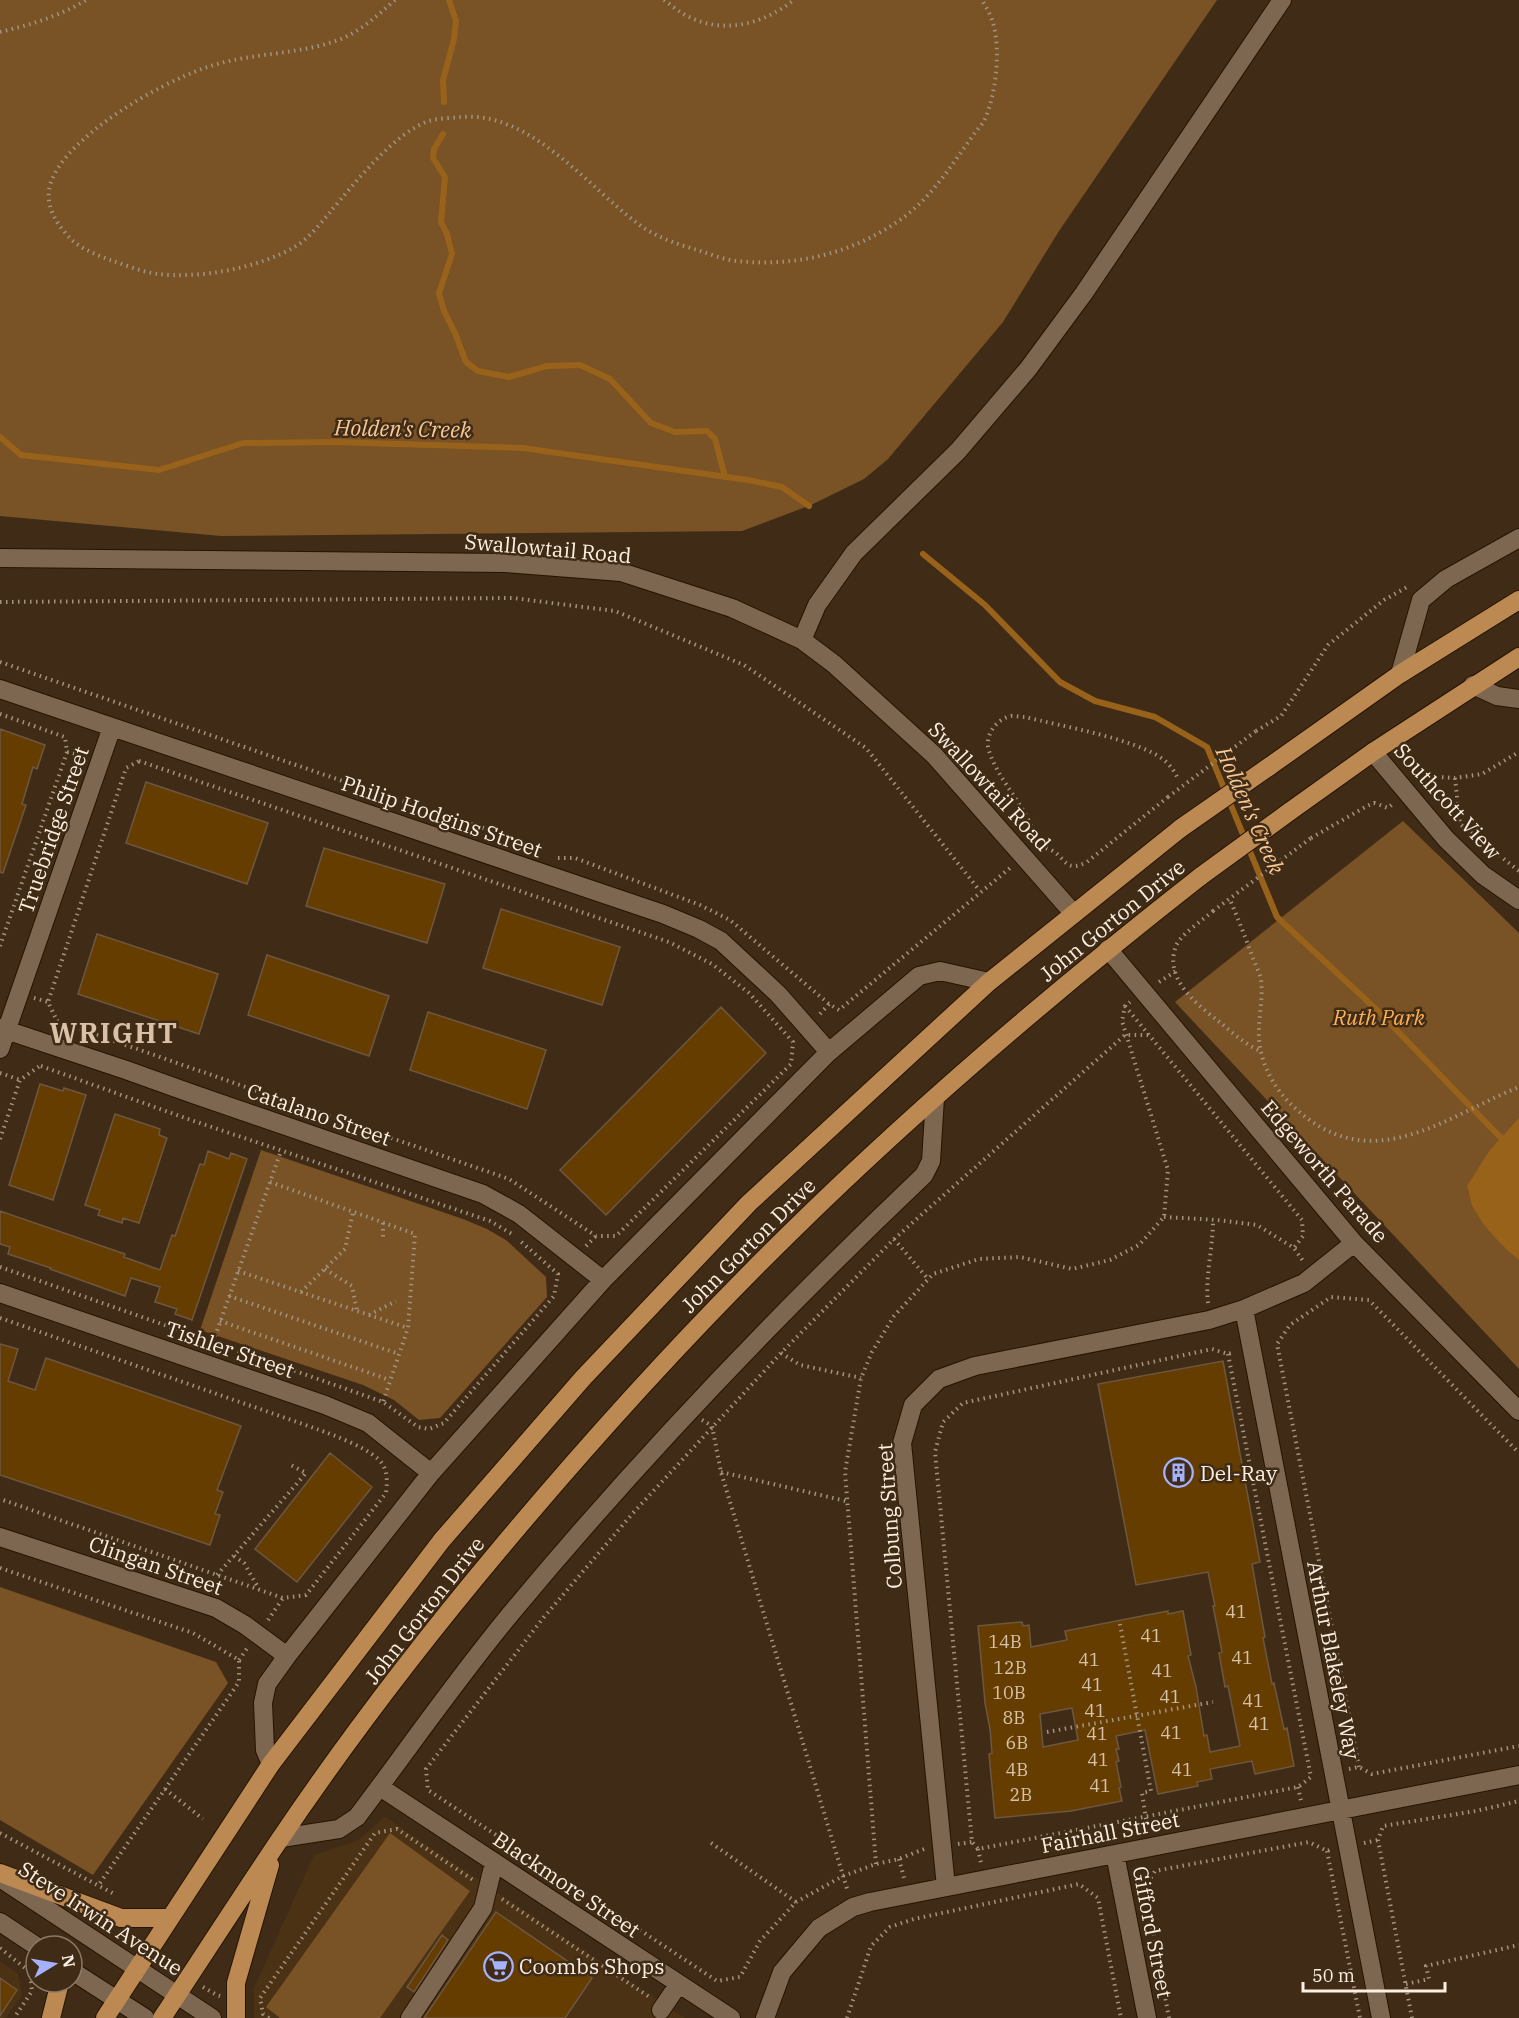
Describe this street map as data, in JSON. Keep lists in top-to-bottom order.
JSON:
{
  "streets": {
    "main road": ["John Gorton Drive"],
    "street": [
      "Swallowtail Road",
      "Southcott View",
      "Philip Hodgins Street",
      "Truebridge Street",
      "Catalano Street",
      "Edgeworth Parade",
      "Tishler Street",
      "Colbung Street",
      "Clingan Street",
      "Arthur Blakeley Way",
      "Fairhall Street",
      "Blackmore Street",
      "Steve Irwin Avenue",
      "Gifford Street"
    ]
  },
  "crossings": [
    ["Swallowtail Road", "John Gorton Drive"],
    ["Southcott View", "John Gorton Drive"],
    ["Philip Hodgins Street", "Truebridge Street"],
    ["Truebridge Street", "Catalano Street"],
    ["John Gorton Drive", "Edgeworth Parade"],
    ["John Gorton Drive", "Steve Irwin Avenue"],
    ["Edgeworth Parade", "Colbung Street"],
    ["Colbung Street", "Arthur Blakeley Way"],
    ["Colbung Street", "Fairhall Street"],
    ["Arthur Blakeley Way", "Fairhall Street"],
    ["Fairhall Street", "Gifford Street"]
  ],
  "districts": ["WRIGHT"],
  "water": ["Holden's Creek"],
  "parks": ["Ruth Park"],
  "places": {
    "building": ["Del-Ray"],
    "supermarket": ["Coombs Shops"]
  },
  "house_numbers": [
    "41",
    "41",
    "14B",
    "41",
    "41",
    "12B",
    "41",
    "41",
    "10B",
    "41",
    "41",
    "41",
    "8B",
    "41",
    "41",
    "41",
    "6B",
    "41",
    "4B",
    "41",
    "41",
    "2B"
  ],
  "scale_bar": "50 m",
  "north": "right"
}
